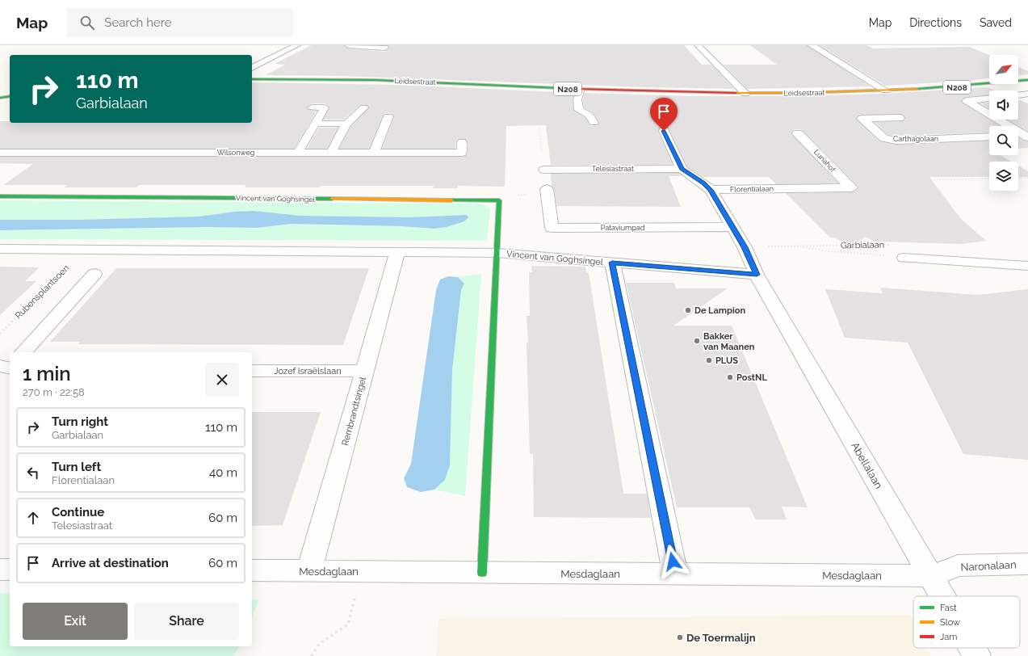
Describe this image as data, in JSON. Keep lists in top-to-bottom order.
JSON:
{
  "streets": {
    "main road": ["Leidsestraat", "N208", "Vincent van Goghsingel"],
    "street": [
      "Carthagolaan",
      "Lunahof",
      "Telesiastraat",
      "Florentialaan",
      "Pataviumpad",
      "Jozef Israëlslaan",
      "Rembrandtsingel",
      "Abellalaan",
      "Naronalaan",
      "Mesdaglaan"
    ],
    "lane": ["Wilsonweg"],
    "path": ["Garbialaan", "Rubensplantsoen"]
  },
  "crossings": [
    ["Lunahof", "Florentialaan"],
    ["Vincent van Goghsingel", "Rubensplantsoen"],
    ["Vincent van Goghsingel", "Rembrandtsingel"],
    ["Jozef Israëlslaan", "Rembrandtsingel"],
    ["Rembrandtsingel", "Mesdaglaan"],
    ["Abellalaan", "Naronalaan"],
    ["Abellalaan", "Mesdaglaan"],
    ["Naronalaan", "Mesdaglaan"]
  ],
  "places": [
    "De Lampion",
    "Bakker van Maanen",
    "PLUS",
    "PostNL",
    "De Toermalijn"
  ],
  "legend": ["Fast", "Slow", "Jam"],
  "north": "top right",
  "page": {
    "header": "Map",
    "search": "Search here",
    "nav": ["Map", "Directions", "Saved"],
    "turn": ["110 m", "Garbialaan"],
    "heading": ["1 min", "270 m · 22:58"],
    "list": [
      {
        "name": "Turn right",
        "note": "Garbialaan",
        "value": "110 m"
      },
      {
        "name": "Turn left",
        "note": "Florentialaan",
        "value": "40 m"
      },
      {
        "name": "Continue",
        "note": "Telesiastraat",
        "value": "60 m"
      },
      {
        "name": "Arrive at destination",
        "value": "60 m"
      }
    ],
    "buttons": ["Exit", "Share"]
  }
}
